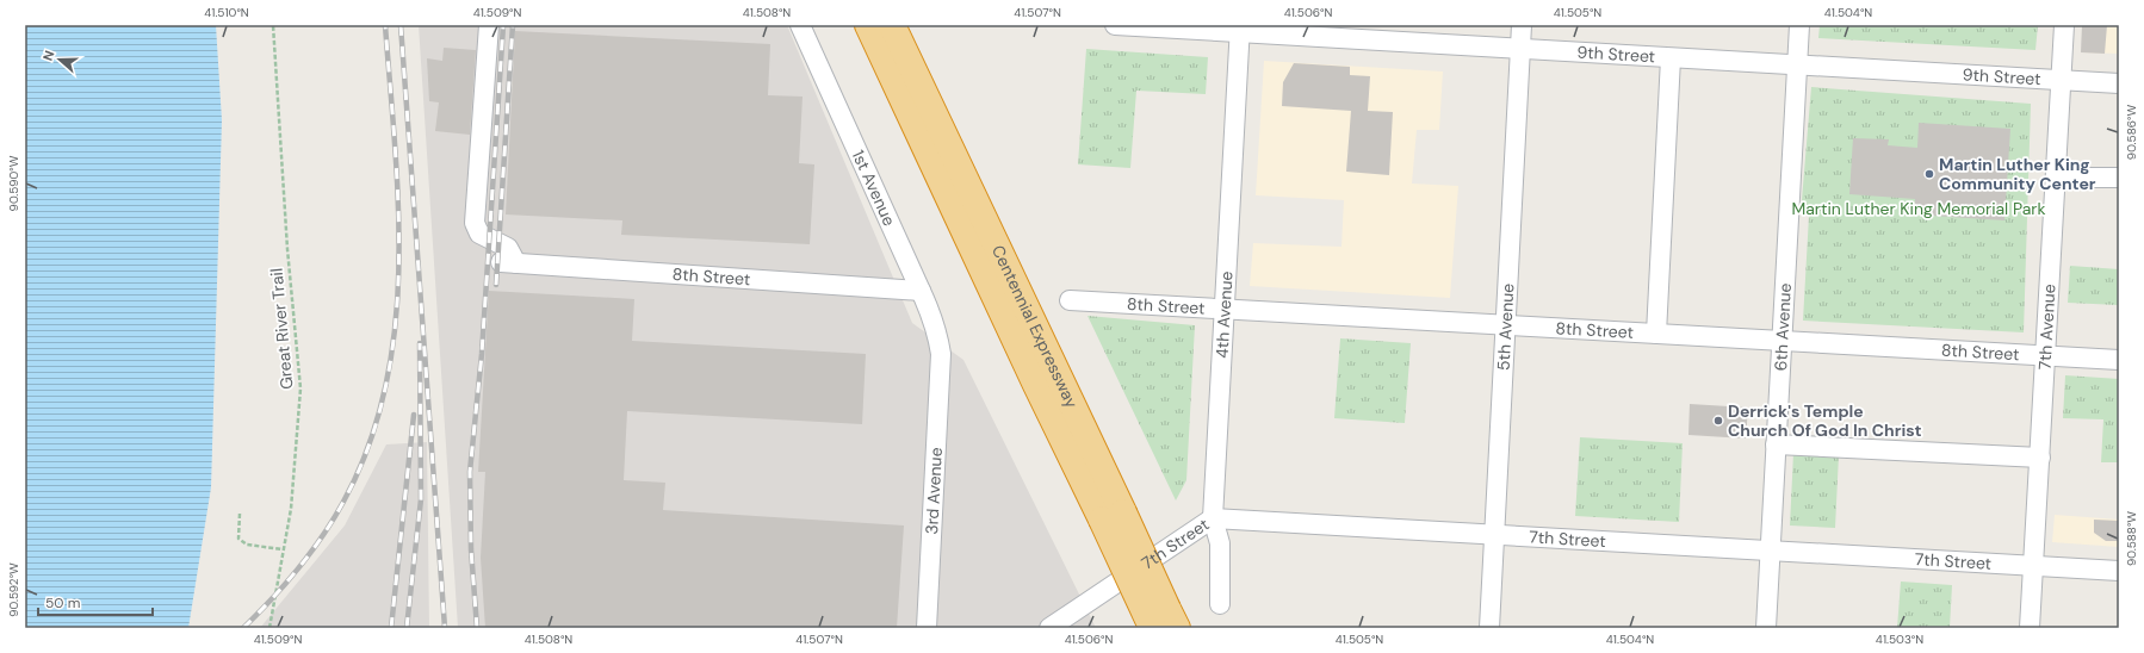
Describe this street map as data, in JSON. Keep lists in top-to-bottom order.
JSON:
{
  "streets": {
    "highway": ["Centennial Expressway"],
    "street": [
      "9th Street",
      "1st Avenue",
      "8th Street",
      "4th Avenue",
      "5th Avenue",
      "6th Avenue",
      "7th Avenue",
      "3rd Avenue",
      "7th Street"
    ],
    "path": ["Great River Trail"]
  },
  "crossings": [
    ["9th Street", "4th Avenue"],
    ["9th Street", "5th Avenue"],
    ["9th Street", "6th Avenue"],
    ["9th Street", "7th Avenue"],
    ["1st Avenue", "8th Street"],
    ["1st Avenue", "3rd Avenue"],
    ["8th Street", "4th Avenue"],
    ["8th Street", "5th Avenue"],
    ["8th Street", "6th Avenue"],
    ["8th Street", "7th Avenue"],
    ["4th Avenue", "7th Street"],
    ["5th Avenue", "7th Street"],
    ["6th Avenue", "7th Street"],
    ["7th Avenue", "7th Street"]
  ],
  "parks": ["Martin Luther King Memorial Park"],
  "places": ["Martin Luther King Community Center", "Derrick's Temple Church Of God In Christ"],
  "scale_bar": "50 m",
  "north": "left",
  "coordinates": [
    "41.510°N",
    "41.509°N",
    "41.508°N",
    "41.507°N",
    "41.506°N",
    "41.505°N",
    "41.504°N",
    "90.586°W",
    "90.590°W",
    "90.588°W",
    "90.592°W",
    "41.503°N"
  ]
}
